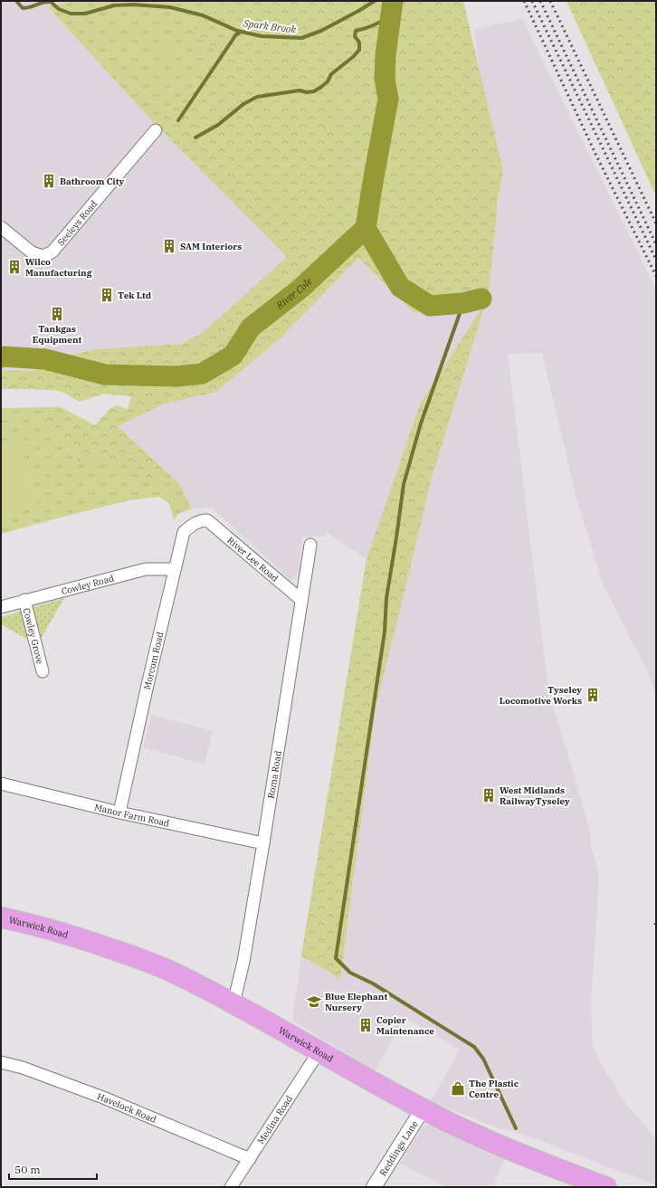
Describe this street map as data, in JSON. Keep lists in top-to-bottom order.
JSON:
{
  "streets": {
    "highway": ["Warwick Road"],
    "street": [
      "Seeleys Road",
      "River Lee Road",
      "Cowley Road",
      "Cowley Grove",
      "Morcom Road",
      "Roma Road",
      "Manor Farm Road",
      "Havelock Road",
      "Medina Road",
      "Reddings Lane"
    ]
  },
  "crossings": [
    ["River Lee Road", "Morcom Road"],
    ["River Lee Road", "Roma Road"],
    ["Cowley Road", "Cowley Grove"],
    ["Cowley Road", "Morcom Road"],
    ["Morcom Road", "Manor Farm Road"],
    ["Roma Road", "Manor Farm Road"],
    ["Roma Road", "Warwick Road"],
    ["Warwick Road", "Medina Road"],
    ["Warwick Road", "Reddings Lane"],
    ["Havelock Road", "Medina Road"]
  ],
  "water": ["Spark Brook", "River Cole"],
  "places": {
    "building": [
      "Bathroom City",
      "SAM Interiors",
      "Wilco Manufacturing",
      "Tek Ltd",
      "Tankgas Equipment",
      "Tyseley Locomotive Works",
      "West Midlands RailwayTyseley",
      "Copier Maintenance"
    ],
    "school or university": ["Blue Elephant Nursery"],
    "shop": ["The Plastic Centre"]
  },
  "scale_bar": "50 m"
}
